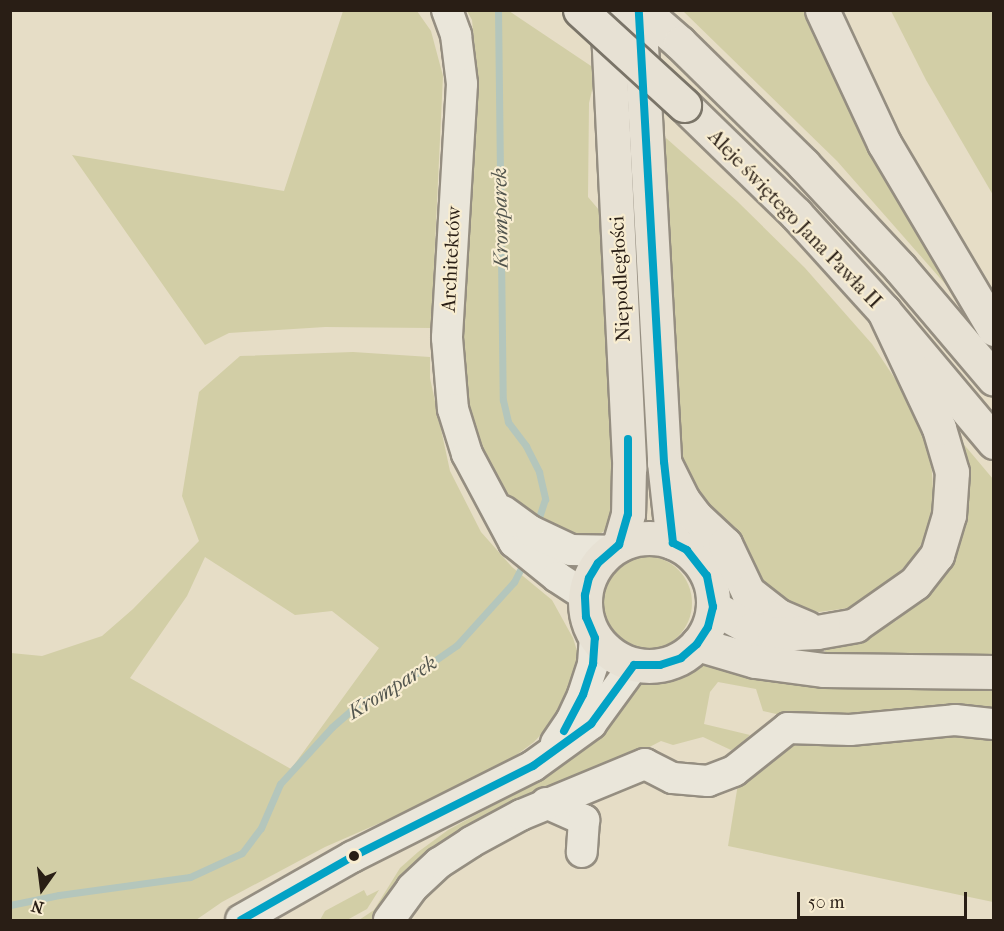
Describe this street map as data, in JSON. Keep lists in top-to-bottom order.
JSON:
{
  "streets": {
    "main road": ["Aleje świętego Jana Pawła II", "Niepodległości"],
    "street": ["Architektów"]
  },
  "crossings": [
    ["Aleje świętego Jana Pawła II", "Niepodległości"],
    ["Architektów", "Niepodległości"]
  ],
  "water": ["Kromparek"],
  "scale_bar": "50 m",
  "north": "bottom"
}
